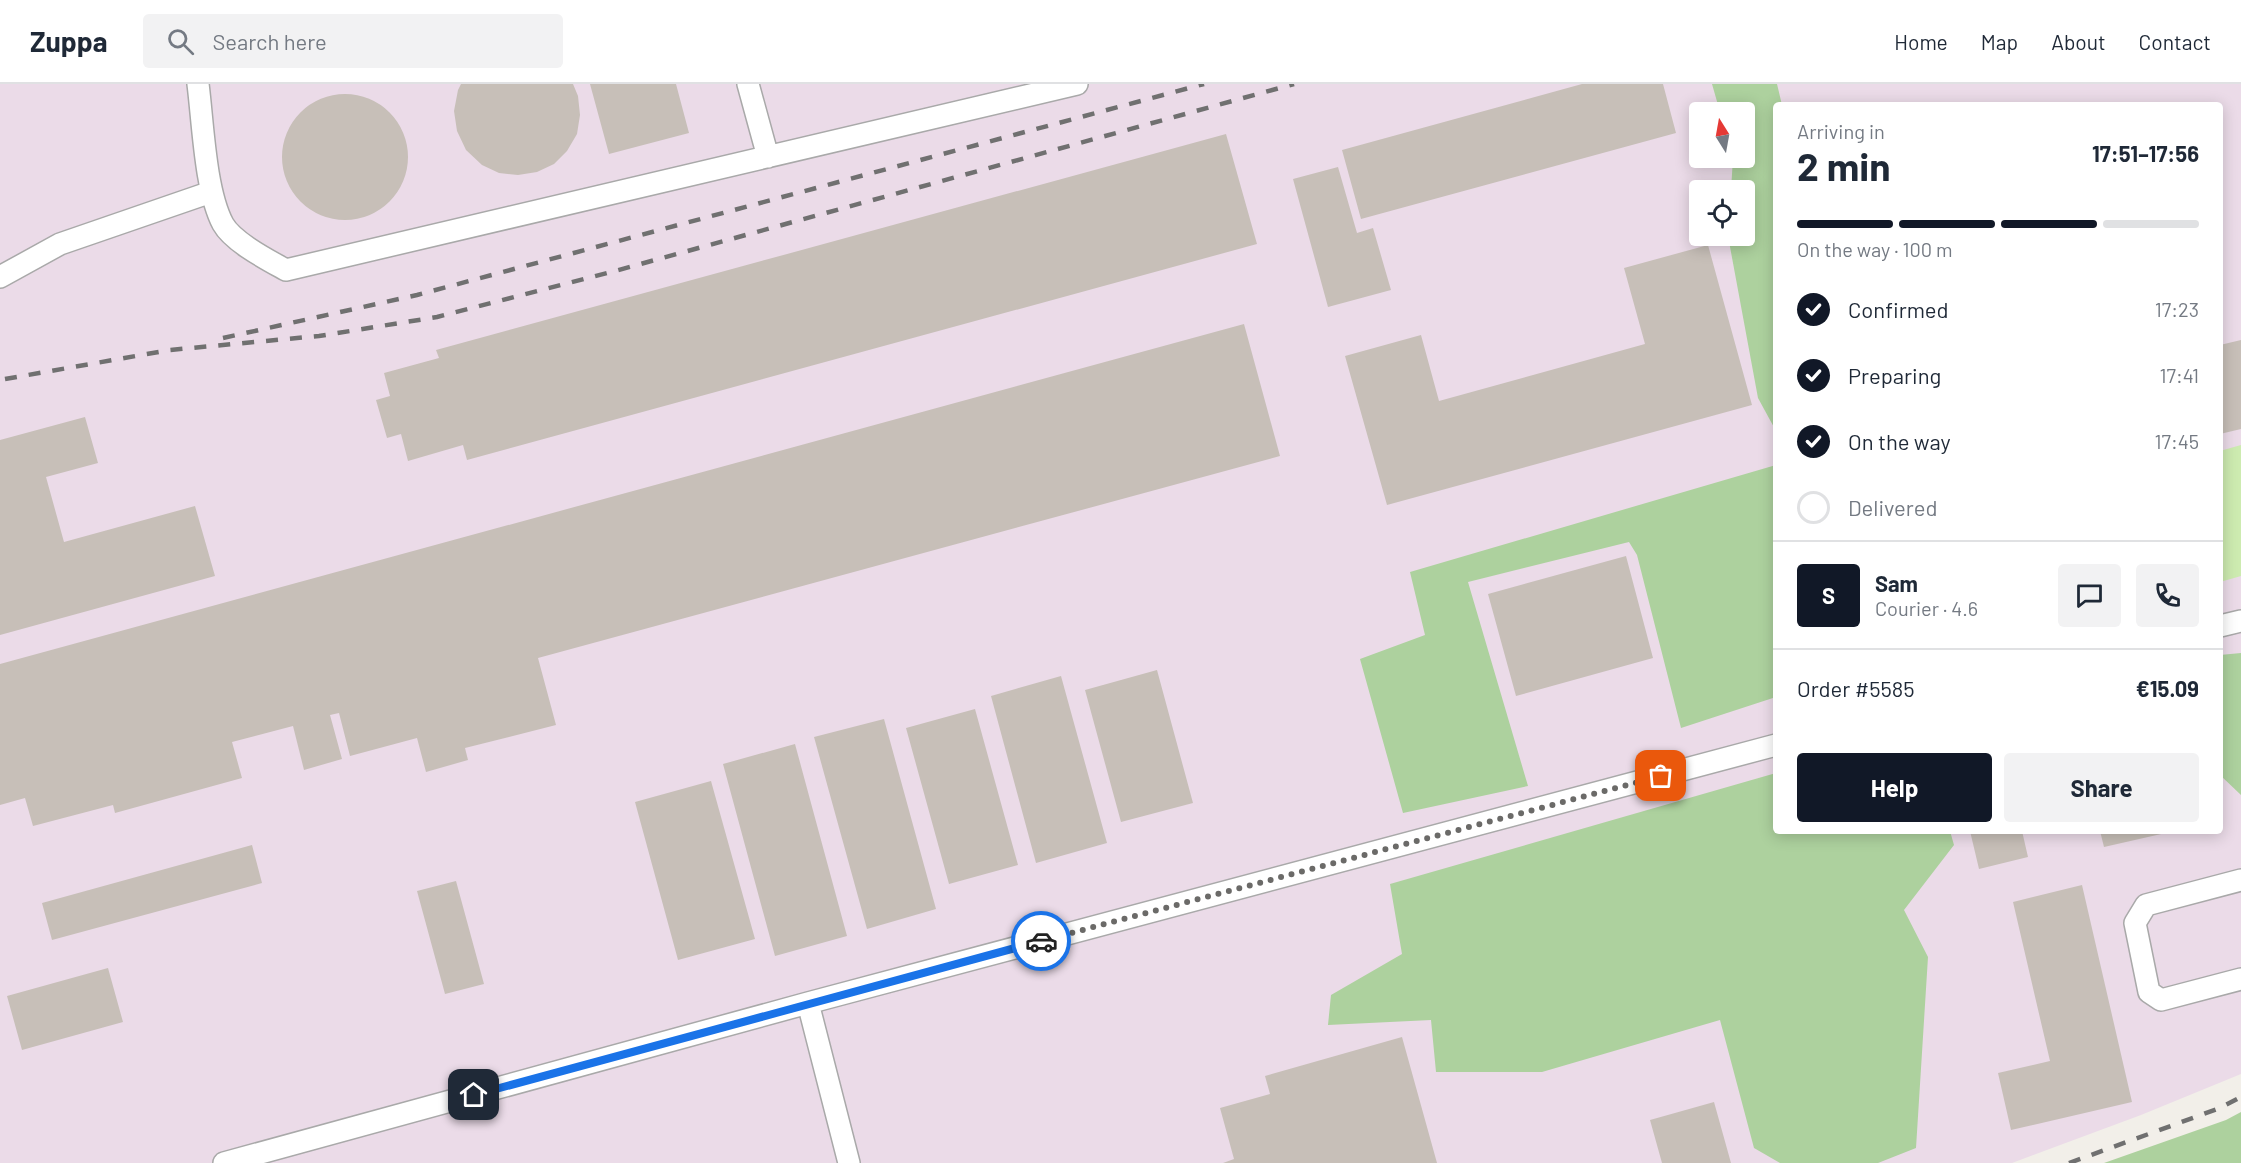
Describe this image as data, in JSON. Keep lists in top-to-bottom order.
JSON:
{
  "north": "top",
  "page": {
    "header": "Zuppa",
    "search": "Search here",
    "nav": [
      "Home",
      "Map",
      "About",
      "Contact"
    ],
    "heading": ["2 min", "Arriving in", "17:51–17:56"],
    "panel": [
      "Sam",
      "Courier · 4.6",
      "Order #5585",
      "€15.09"
    ],
    "bar": "On the way · 100 m",
    "list": [
      ["Confirmed", "17:23"],
      ["Preparing", "17:41"],
      ["On the way", "17:45"],
      "Delivered"
    ],
    "round": "S",
    "buttons": ["Help", "Share"]
  }
}
